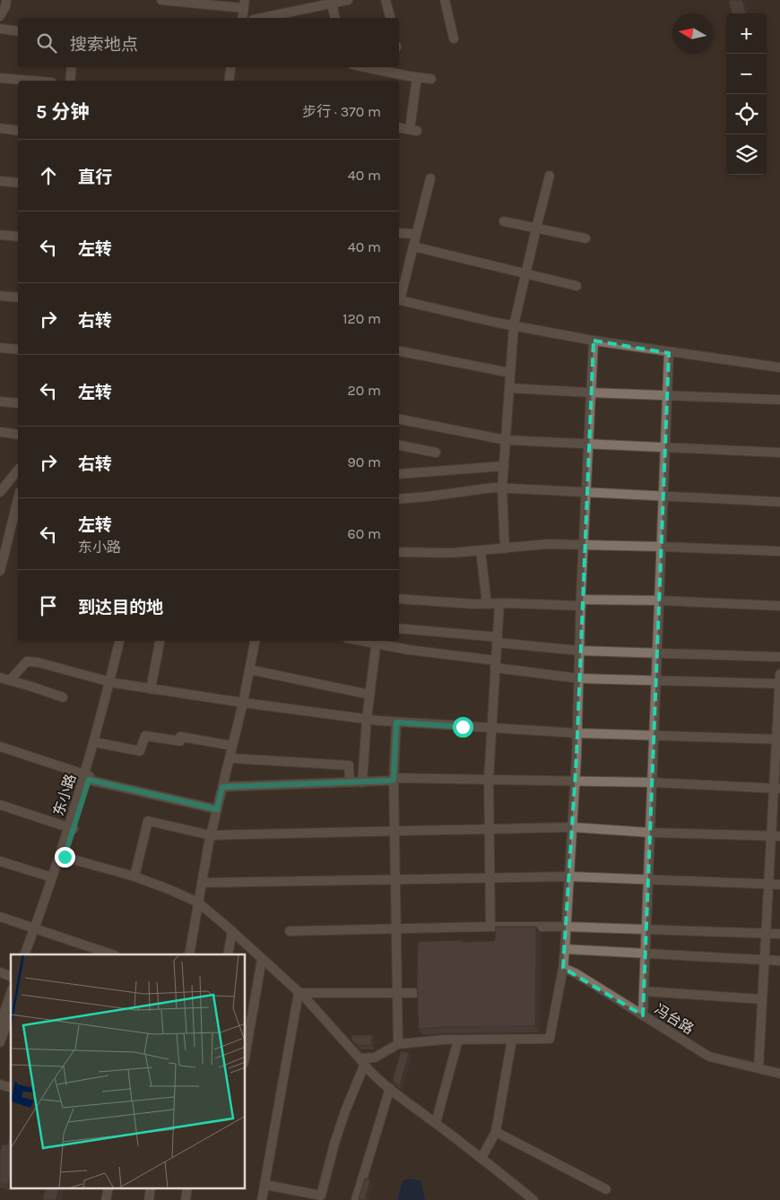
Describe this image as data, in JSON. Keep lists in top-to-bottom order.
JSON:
{
  "streets": {
    "street": ["东小路", "冯台路"]
  },
  "north": "left",
  "page": {
    "map_buttons": ["+", "−"],
    "search": "搜索地点",
    "heading": ["5 分钟", "步行 · 370 m"],
    "list": [
      ["直行", "40 m"],
      ["左转", "40 m"],
      ["右转", "120 m"],
      ["左转", "20 m"],
      ["右转", "90 m"],
      ["左转", "东小路", "60 m"],
      "到达目的地"
    ]
  }
}
